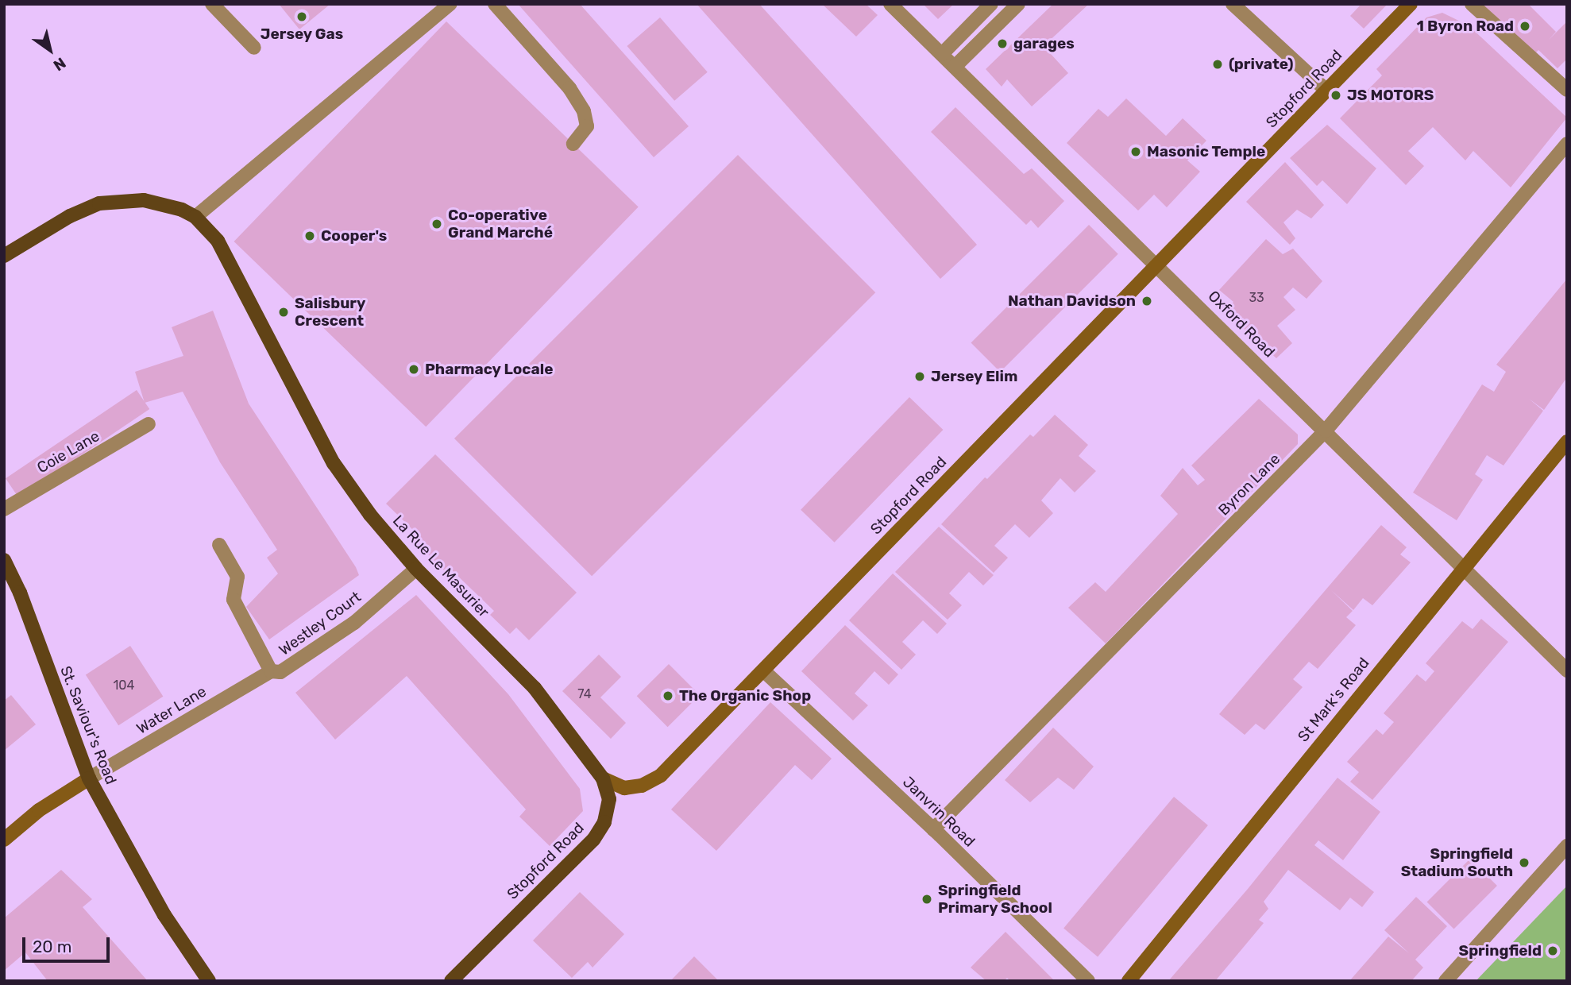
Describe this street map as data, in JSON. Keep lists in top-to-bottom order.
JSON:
{
  "streets": {
    "main road": [
      "Stopford Road",
      "La Rue Le Masurier",
      "St Mark's Road",
      "St. Saviour's Road"
    ],
    "street": [
      "Oxford Road",
      "Coie Lane",
      "Byron Lane",
      "Westley Court",
      "Water Lane",
      "Janvrin Road"
    ]
  },
  "crossings": [
    ["Stopford Road", "Oxford Road"],
    ["Stopford Road", "La Rue Le Masurier"],
    ["Stopford Road", "Janvrin Road"],
    ["Oxford Road", "Byron Lane"],
    ["Oxford Road", "St Mark's Road"],
    ["Byron Lane", "Janvrin Road"],
    ["La Rue Le Masurier", "Westley Court"],
    ["Westley Court", "Water Lane"],
    ["Water Lane", "St. Saviour's Road"]
  ],
  "places": [
    "Jersey Gas",
    "1 Byron Road",
    "garages",
    "(private)",
    "JS MOTORS",
    "Masonic Temple",
    "Co-operative Grand Marché",
    "Cooper's",
    "Nathan Davidson",
    "Salisbury Crescent",
    "Pharmacy Locale",
    "Jersey Elim",
    "The Organic Shop",
    "Springfield Stadium South",
    "Springfield Primary School",
    "Springfield"
  ],
  "house_numbers": ["33", "104", "74"],
  "scale_bar": "20 m",
  "north": "bottom right"
}
